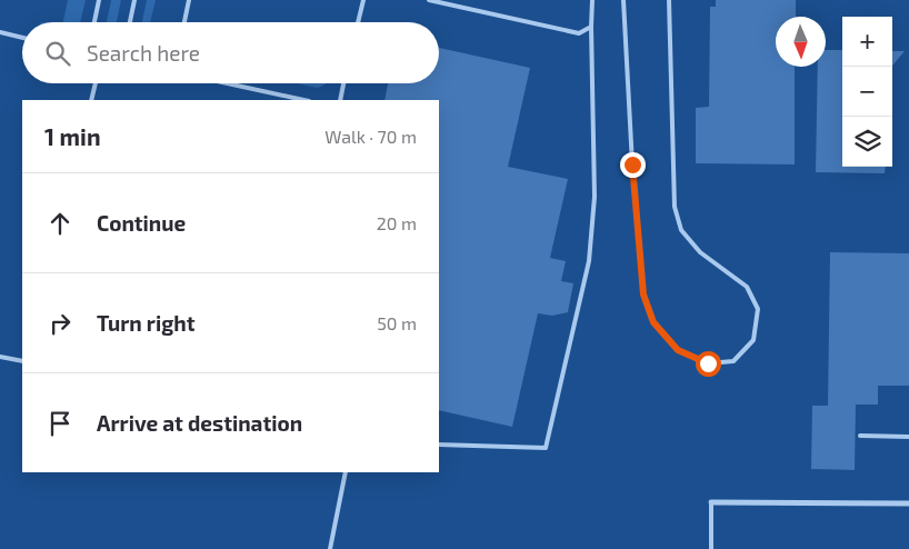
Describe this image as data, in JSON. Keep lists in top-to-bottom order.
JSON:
{
  "north": "bottom",
  "page": {
    "map_buttons": ["+", "−"],
    "search": "Search here",
    "heading": ["1 min", "Walk · 70 m"],
    "list": [
      ["Continue", "20 m"],
      ["Turn right", "50 m"],
      "Arrive at destination"
    ]
  }
}
